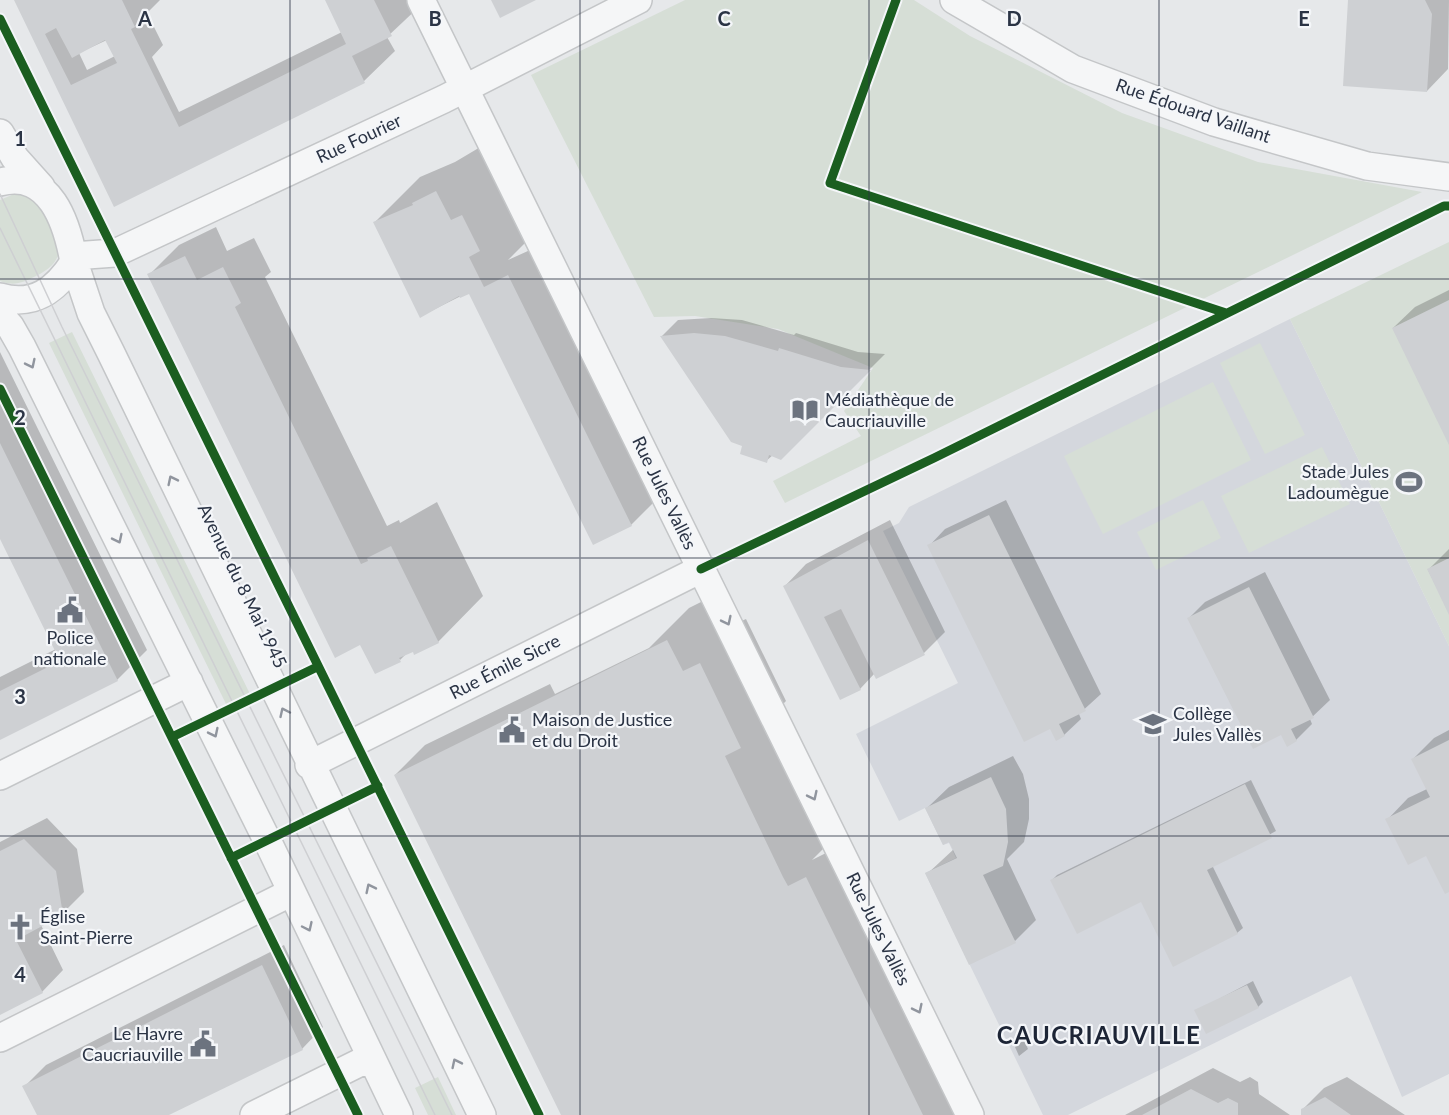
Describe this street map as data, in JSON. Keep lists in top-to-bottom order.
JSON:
{
  "streets": {
    "street": [
      "Rue Édouard Vaillant",
      "Rue Fourier",
      "Rue Jules Vallès",
      "Avenue du 8 Mai 1945",
      "Rue Émile Sicre"
    ]
  },
  "crossings": [
    ["Rue Fourier", "Rue Jules Vallès"],
    ["Rue Fourier", "Avenue du 8 Mai 1945"],
    ["Rue Jules Vallès", "Rue Émile Sicre"],
    ["Avenue du 8 Mai 1945", "Rue Émile Sicre"]
  ],
  "one_way": ["Rue Jules Vallès"],
  "districts": ["CAUCRIAUVILLE"],
  "places": {
    "library": ["Médiathèque de Caucriauville"],
    "sports": ["Stade Jules Ladoumègue"],
    "public building": ["Police nationale", "Maison de Justice et du Droit", "Le Havre Caucriauville"],
    "school or university": ["Collège Jules Vallès"],
    "church": ["Église Saint-Pierre"]
  },
  "grid": {
    "columns": [
      "A",
      "B",
      "C",
      "D",
      "E"
    ],
    "rows": [
      "1",
      "2",
      "3",
      "4"
    ]
  }
}
